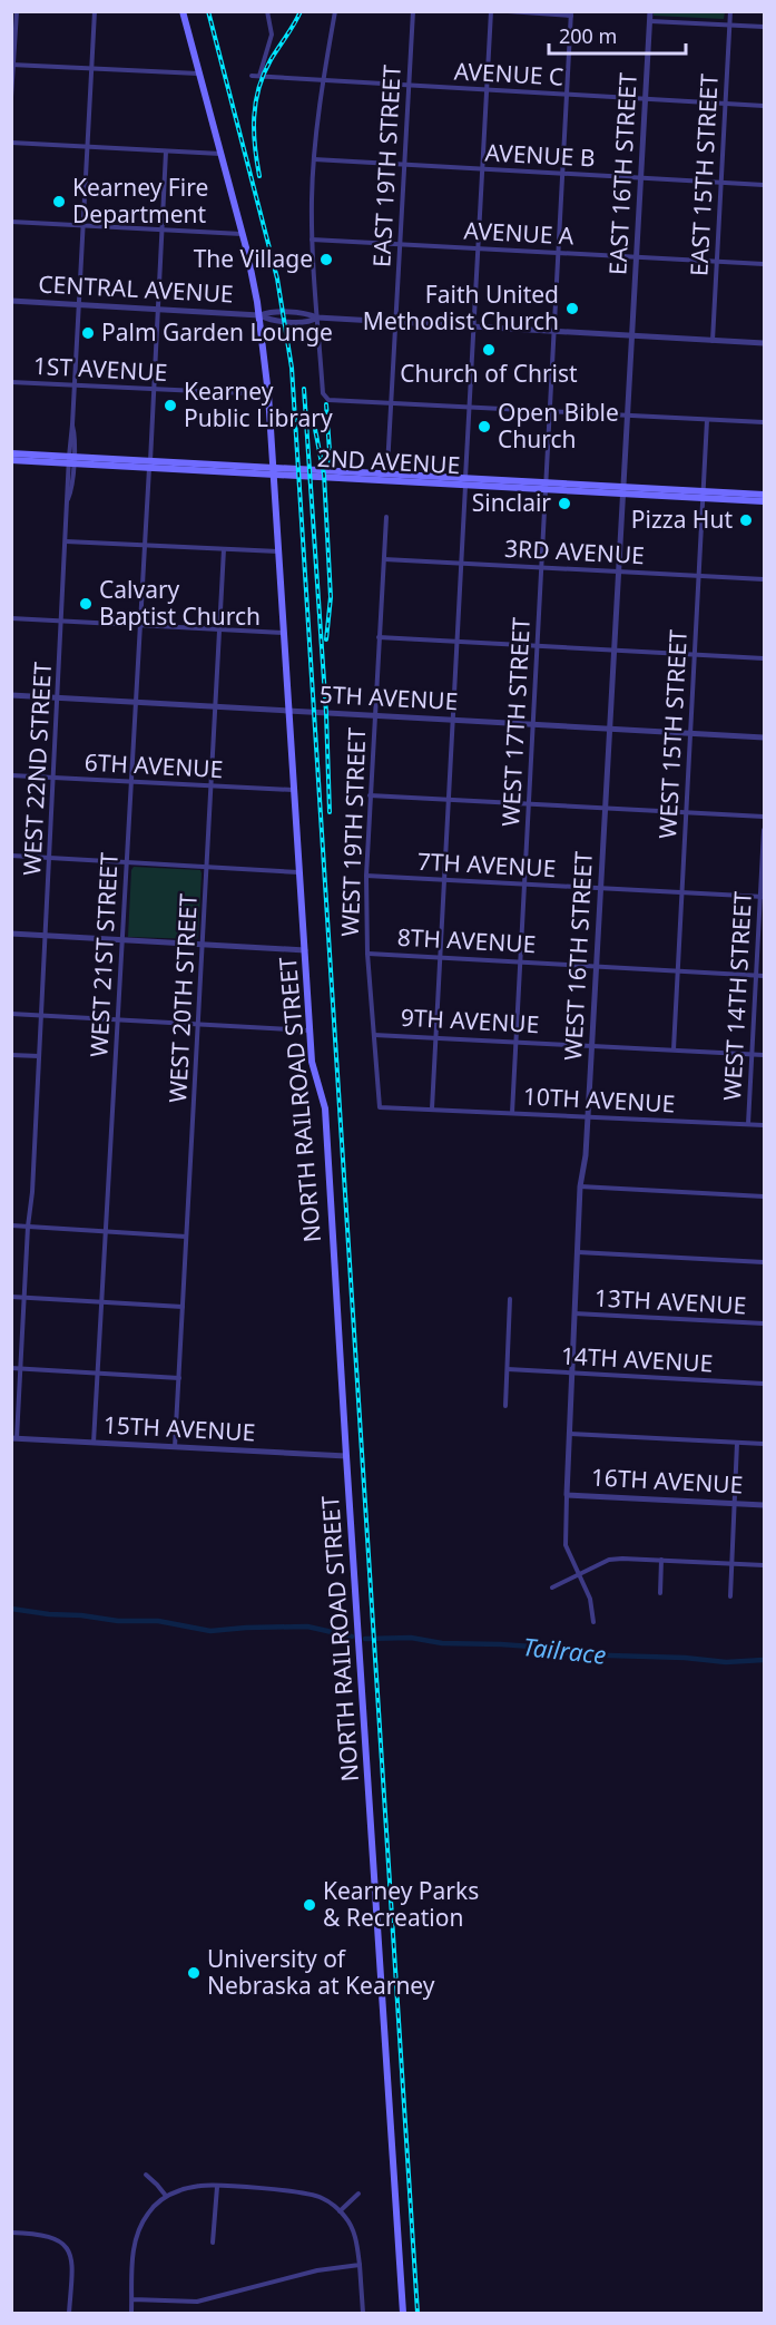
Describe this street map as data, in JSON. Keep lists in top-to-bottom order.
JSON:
{
  "streets": {
    "main road": ["2ND AVENUE", "NORTH RAILROAD STREET"],
    "street": [
      "AVENUE C",
      "AVENUE B",
      "EAST 19TH STREET",
      "EAST 16TH STREET",
      "EAST 15TH STREET",
      "AVENUE A",
      "CENTRAL AVENUE",
      "1ST AVENUE",
      "3RD AVENUE",
      "5TH AVENUE",
      "WEST 17TH STREET",
      "WEST 15TH STREET",
      "6TH AVENUE",
      "WEST 22ND STREET",
      "WEST 19TH STREET",
      "7TH AVENUE",
      "8TH AVENUE",
      "WEST 21ST STREET",
      "WEST 16TH STREET",
      "WEST 14TH STREET",
      "WEST 20TH STREET",
      "9TH AVENUE",
      "10TH AVENUE",
      "13TH AVENUE",
      "14TH AVENUE",
      "15TH AVENUE",
      "16TH AVENUE"
    ]
  },
  "crossings": [
    ["AVENUE C", "EAST 19TH STREET"],
    ["AVENUE C", "EAST 16TH STREET"],
    ["AVENUE C", "EAST 15TH STREET"],
    ["AVENUE C", "WEST 17TH STREET"],
    ["AVENUE B", "EAST 19TH STREET"],
    ["AVENUE B", "EAST 16TH STREET"],
    ["AVENUE B", "EAST 15TH STREET"],
    ["AVENUE B", "WEST 17TH STREET"],
    ["EAST 19TH STREET", "AVENUE A"],
    ["EAST 19TH STREET", "CENTRAL AVENUE"],
    ["EAST 16TH STREET", "AVENUE A"],
    ["EAST 16TH STREET", "CENTRAL AVENUE"],
    ["EAST 16TH STREET", "WEST 16TH STREET"],
    ["EAST 15TH STREET", "AVENUE A"],
    ["EAST 15TH STREET", "CENTRAL AVENUE"],
    ["AVENUE A", "WEST 17TH STREET"],
    ["CENTRAL AVENUE", "WEST 17TH STREET"],
    ["CENTRAL AVENUE", "WEST 22ND STREET"],
    ["CENTRAL AVENUE", "WEST 21ST STREET"],
    ["CENTRAL AVENUE", "WEST 16TH STREET"],
    ["CENTRAL AVENUE", "NORTH RAILROAD STREET"],
    ["1ST AVENUE", "WEST 22ND STREET"],
    ["1ST AVENUE", "WEST 21ST STREET"],
    ["1ST AVENUE", "NORTH RAILROAD STREET"],
    ["2ND AVENUE", "WEST 17TH STREET"],
    ["2ND AVENUE", "WEST 15TH STREET"],
    ["2ND AVENUE", "WEST 22ND STREET"],
    ["2ND AVENUE", "WEST 21ST STREET"],
    ["2ND AVENUE", "WEST 16TH STREET"],
    ["3RD AVENUE", "WEST 17TH STREET"],
    ["3RD AVENUE", "WEST 15TH STREET"],
    ["3RD AVENUE", "WEST 19TH STREET"],
    ["3RD AVENUE", "WEST 16TH STREET"],
    ["5TH AVENUE", "WEST 17TH STREET"],
    ["5TH AVENUE", "WEST 15TH STREET"],
    ["5TH AVENUE", "WEST 22ND STREET"],
    ["5TH AVENUE", "WEST 19TH STREET"],
    ["5TH AVENUE", "WEST 21ST STREET"],
    ["5TH AVENUE", "WEST 16TH STREET"],
    ["5TH AVENUE", "WEST 20TH STREET"],
    ["5TH AVENUE", "NORTH RAILROAD STREET"],
    ["WEST 17TH STREET", "7TH AVENUE"],
    ["WEST 17TH STREET", "8TH AVENUE"],
    ["WEST 17TH STREET", "9TH AVENUE"],
    ["WEST 17TH STREET", "10TH AVENUE"],
    ["WEST 15TH STREET", "7TH AVENUE"],
    ["WEST 15TH STREET", "8TH AVENUE"],
    ["WEST 15TH STREET", "9TH AVENUE"],
    ["6TH AVENUE", "WEST 22ND STREET"],
    ["6TH AVENUE", "WEST 21ST STREET"],
    ["6TH AVENUE", "WEST 20TH STREET"],
    ["6TH AVENUE", "NORTH RAILROAD STREET"],
    ["WEST 22ND STREET", "15TH AVENUE"],
    ["WEST 19TH STREET", "7TH AVENUE"],
    ["WEST 19TH STREET", "8TH AVENUE"],
    ["WEST 19TH STREET", "9TH AVENUE"],
    ["WEST 19TH STREET", "10TH AVENUE"],
    ["7TH AVENUE", "WEST 16TH STREET"],
    ["7TH AVENUE", "WEST 14TH STREET"],
    ["8TH AVENUE", "WEST 16TH STREET"],
    ["8TH AVENUE", "WEST 14TH STREET"],
    ["WEST 21ST STREET", "15TH AVENUE"],
    ["WEST 16TH STREET", "9TH AVENUE"],
    ["WEST 16TH STREET", "10TH AVENUE"],
    ["WEST 16TH STREET", "13TH AVENUE"],
    ["WEST 16TH STREET", "14TH AVENUE"],
    ["WEST 16TH STREET", "16TH AVENUE"],
    ["WEST 14TH STREET", "9TH AVENUE"],
    ["WEST 14TH STREET", "10TH AVENUE"],
    ["WEST 20TH STREET", "15TH AVENUE"],
    ["NORTH RAILROAD STREET", "15TH AVENUE"]
  ],
  "water": ["Tailrace"],
  "places": [
    "Kearney Fire Department",
    "The Village",
    "Faith United Methodist Church",
    "Palm Garden Lounge",
    "Church of Christ",
    "Kearney Public Library",
    "Open Bible Church",
    "Sinclair",
    "Pizza Hut",
    "Calvary Baptist Church",
    "Kearney Parks & Recreation",
    "University of Nebraska at Kearney"
  ],
  "scale_bar": "200 m"
}
